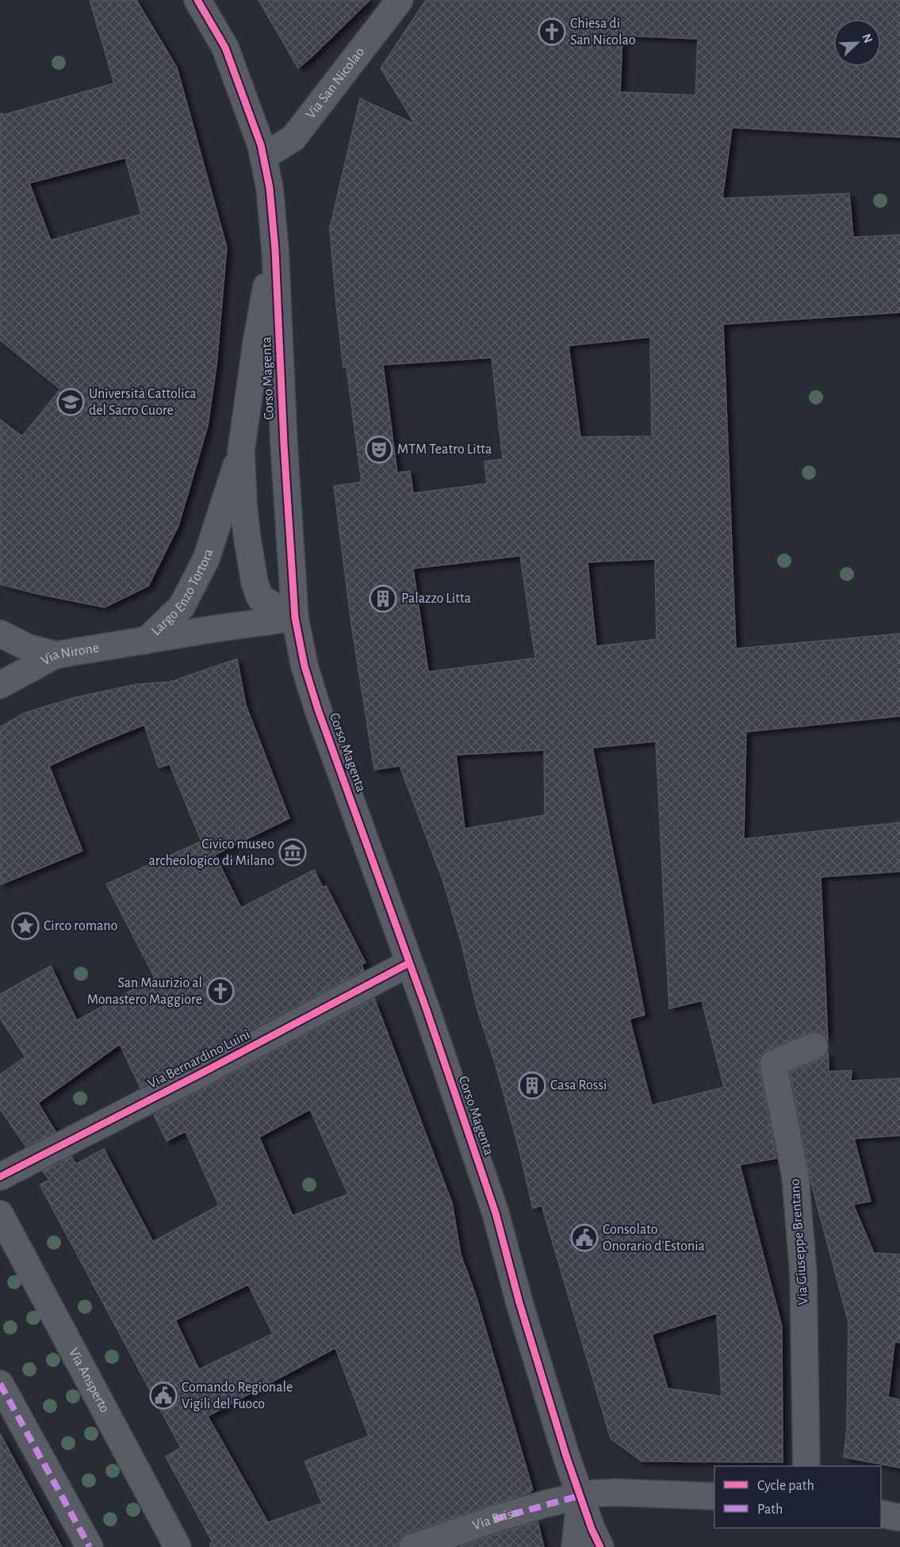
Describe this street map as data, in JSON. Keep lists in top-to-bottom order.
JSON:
{
  "streets": {
    "street": [
      "Via San Nicolao",
      "Corso Magenta",
      "Largo Enzo Tortora",
      "Via Nirone",
      "Via Bernardino Luini",
      "Via Giuseppe Brentano",
      "Via Ansperto",
      "Via Brisa"
    ]
  },
  "crossings": [
    ["Via San Nicolao", "Corso Magenta"],
    ["Corso Magenta", "Largo Enzo Tortora"],
    ["Corso Magenta", "Via Bernardino Luini"],
    ["Corso Magenta", "Via Brisa"],
    ["Largo Enzo Tortora", "Via Nirone"]
  ],
  "places": {
    "church": ["Chiesa di San Nicolao", "San Maurizio al Monastero Maggiore"],
    "school or university": ["Università Cattolica del Sacro Cuore"],
    "theatre": ["MTM Teatro Litta"],
    "building": ["Palazzo Litta", "Casa Rossi"],
    "museum": ["Civico museo archeologico di Milano"],
    "place": ["Circo romano"],
    "public building": ["Consolato Onorario d'Estonia", "Comando Regionale Vigili del Fuoco"]
  },
  "legend": ["Cycle path", "Path"],
  "north": "top right"
}
